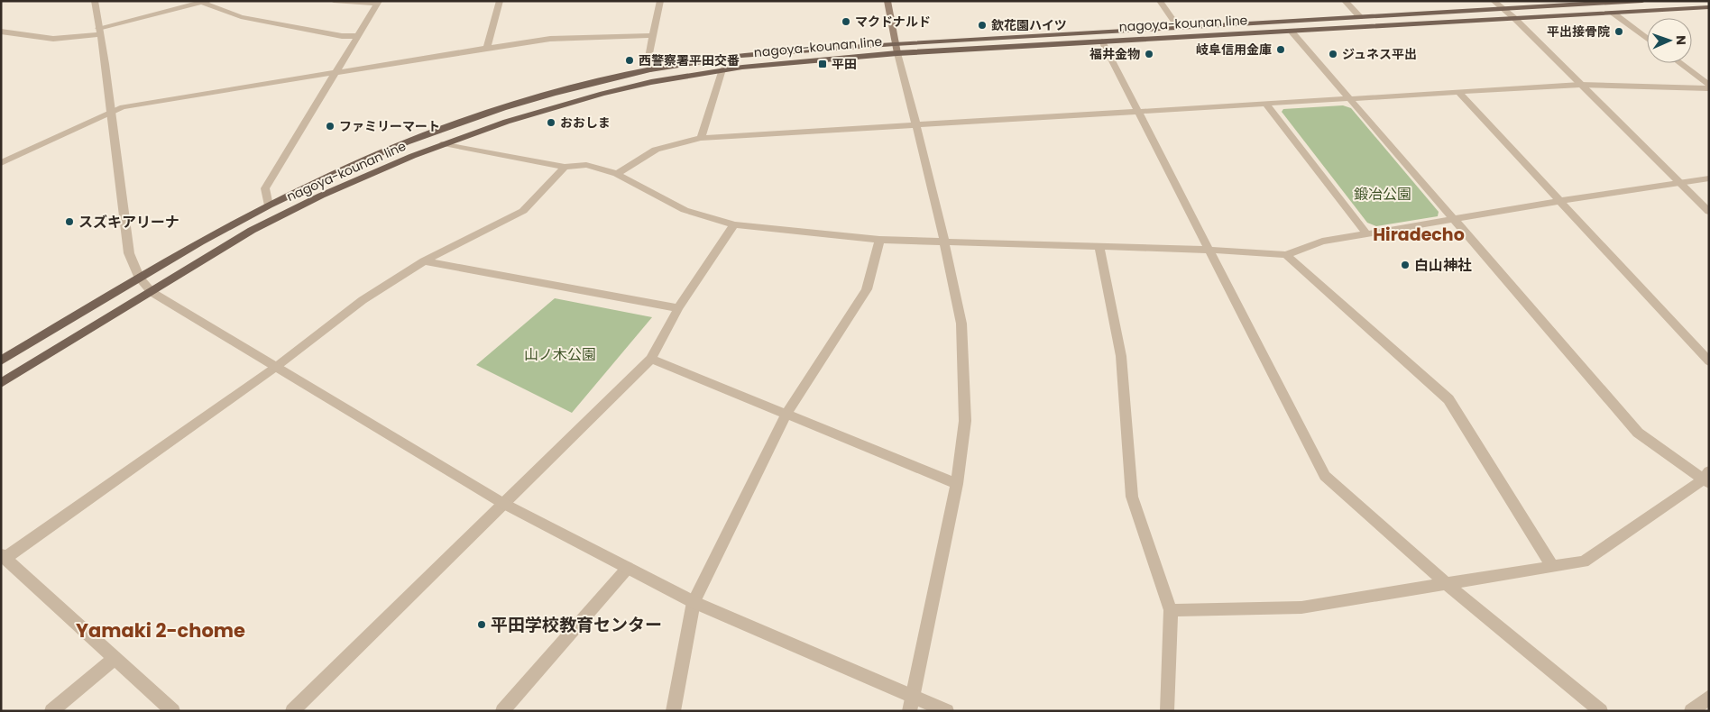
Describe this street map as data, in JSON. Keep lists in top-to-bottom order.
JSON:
{
  "streets": {
    "main road": ["nagoya-kounan line"]
  },
  "districts": ["Hiradecho", "Yamaki 2-chome"],
  "parks": ["鍛冶公園", "山ノ木公園"],
  "places": {
    "other": [
      "マクドナルド",
      "欽花園ハイツ",
      "平出接骨院",
      "岐阜信用金庫",
      "福井金物",
      "ジュネス平出",
      "西警察署平田交番",
      "おおしま",
      "ファミリーマート",
      "スズキアリーナ",
      "白山神社",
      "平田学校教育センター"
    ],
    "transit": ["平田"]
  },
  "north": "right"
}
